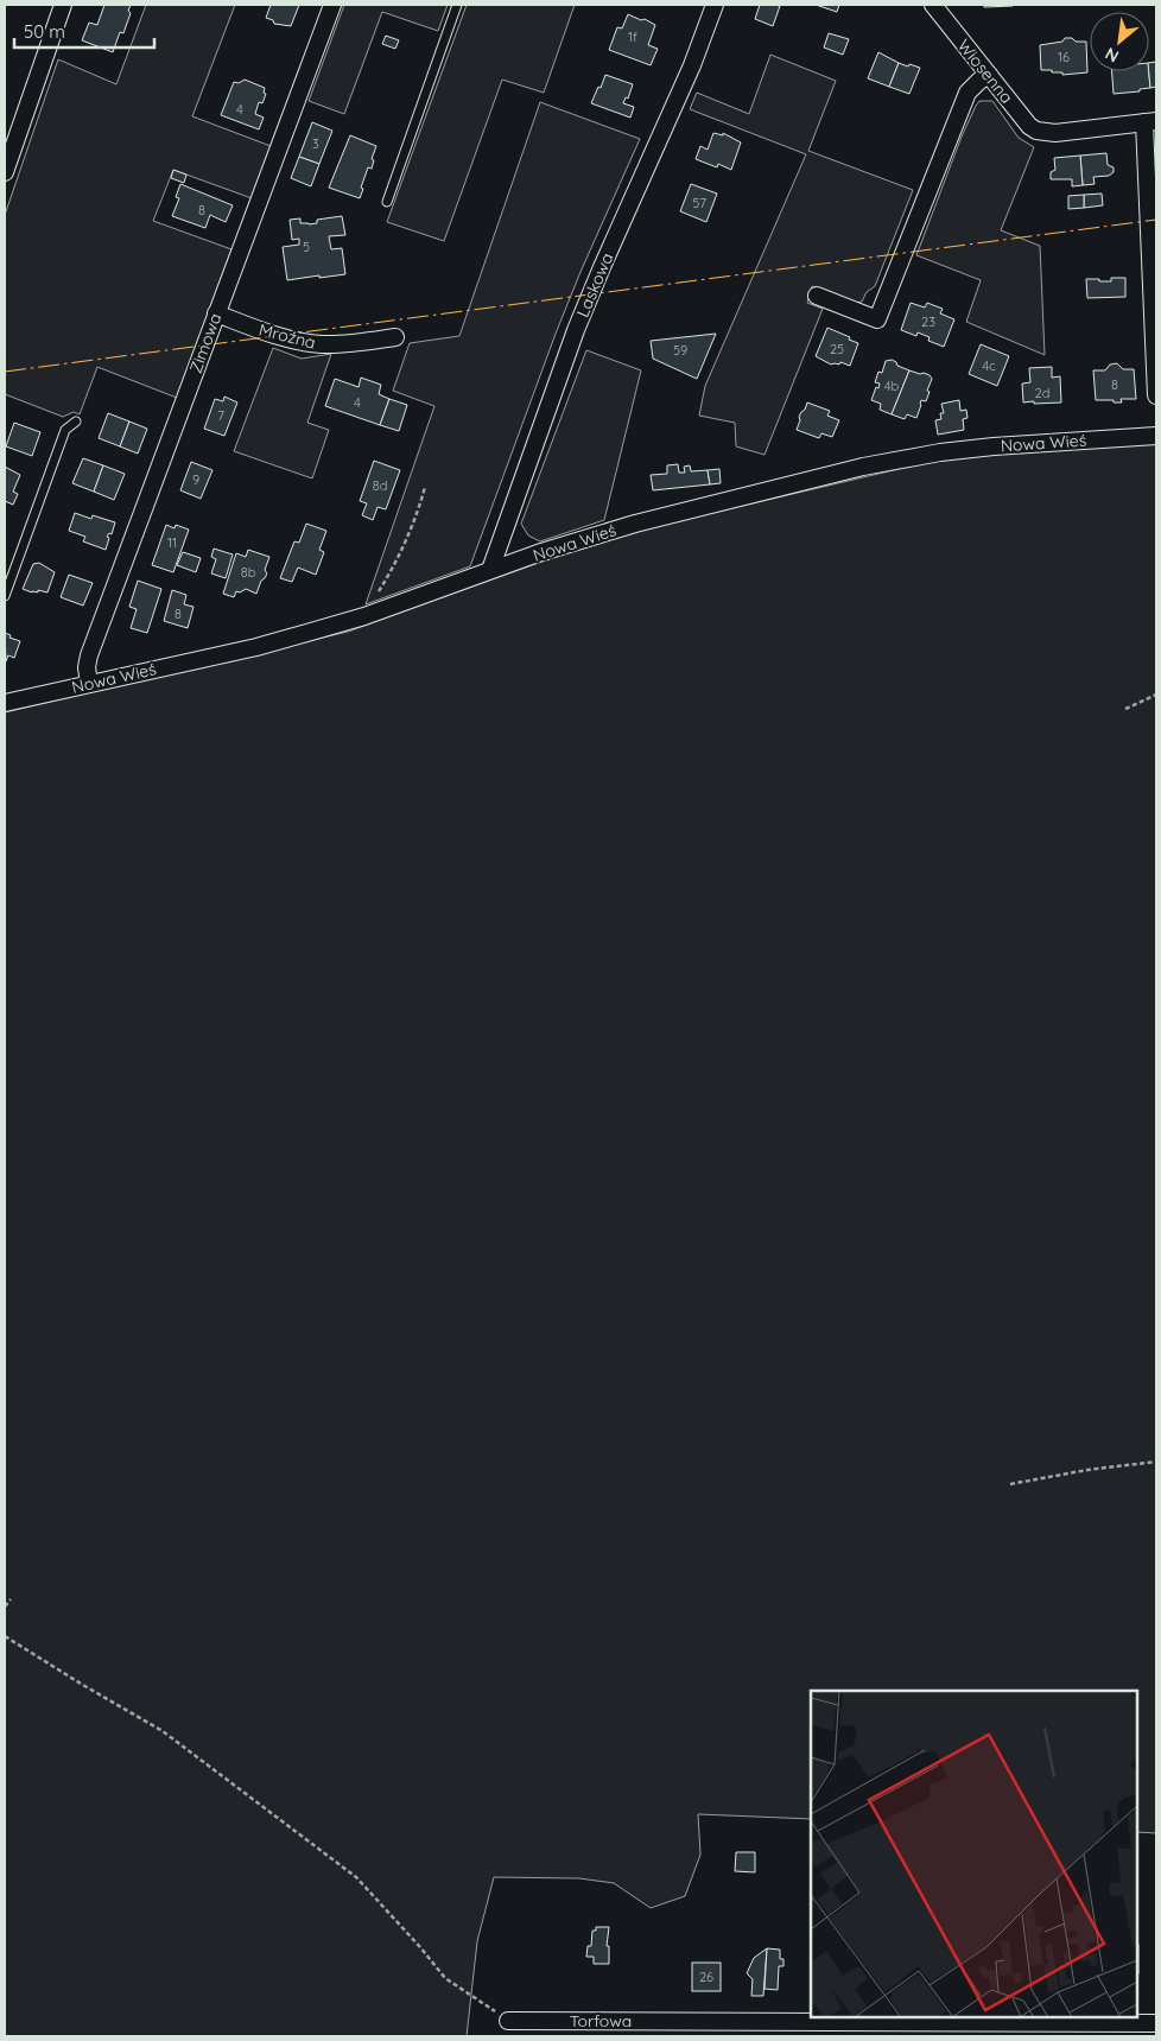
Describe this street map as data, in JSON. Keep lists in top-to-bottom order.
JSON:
{
  "streets": {
    "street": [
      "Wiosenna",
      "Laskowa",
      "Mroźna",
      "Zimowa",
      "Nowa Wieś",
      "Torfowa"
    ]
  },
  "crossings": [
    ["Laskowa", "Nowa Wieś"],
    ["Mroźna", "Zimowa"],
    ["Zimowa", "Nowa Wieś"]
  ],
  "house_numbers": [
    "1f",
    "16",
    "4",
    "3",
    "57",
    "8",
    "5",
    "23",
    "25",
    "59",
    "4c",
    "8",
    "4b",
    "2d",
    "4",
    "7",
    "9",
    "8d",
    "11",
    "8b",
    "8",
    "26"
  ],
  "scale_bar": "50 m",
  "north": "bottom left"
}
